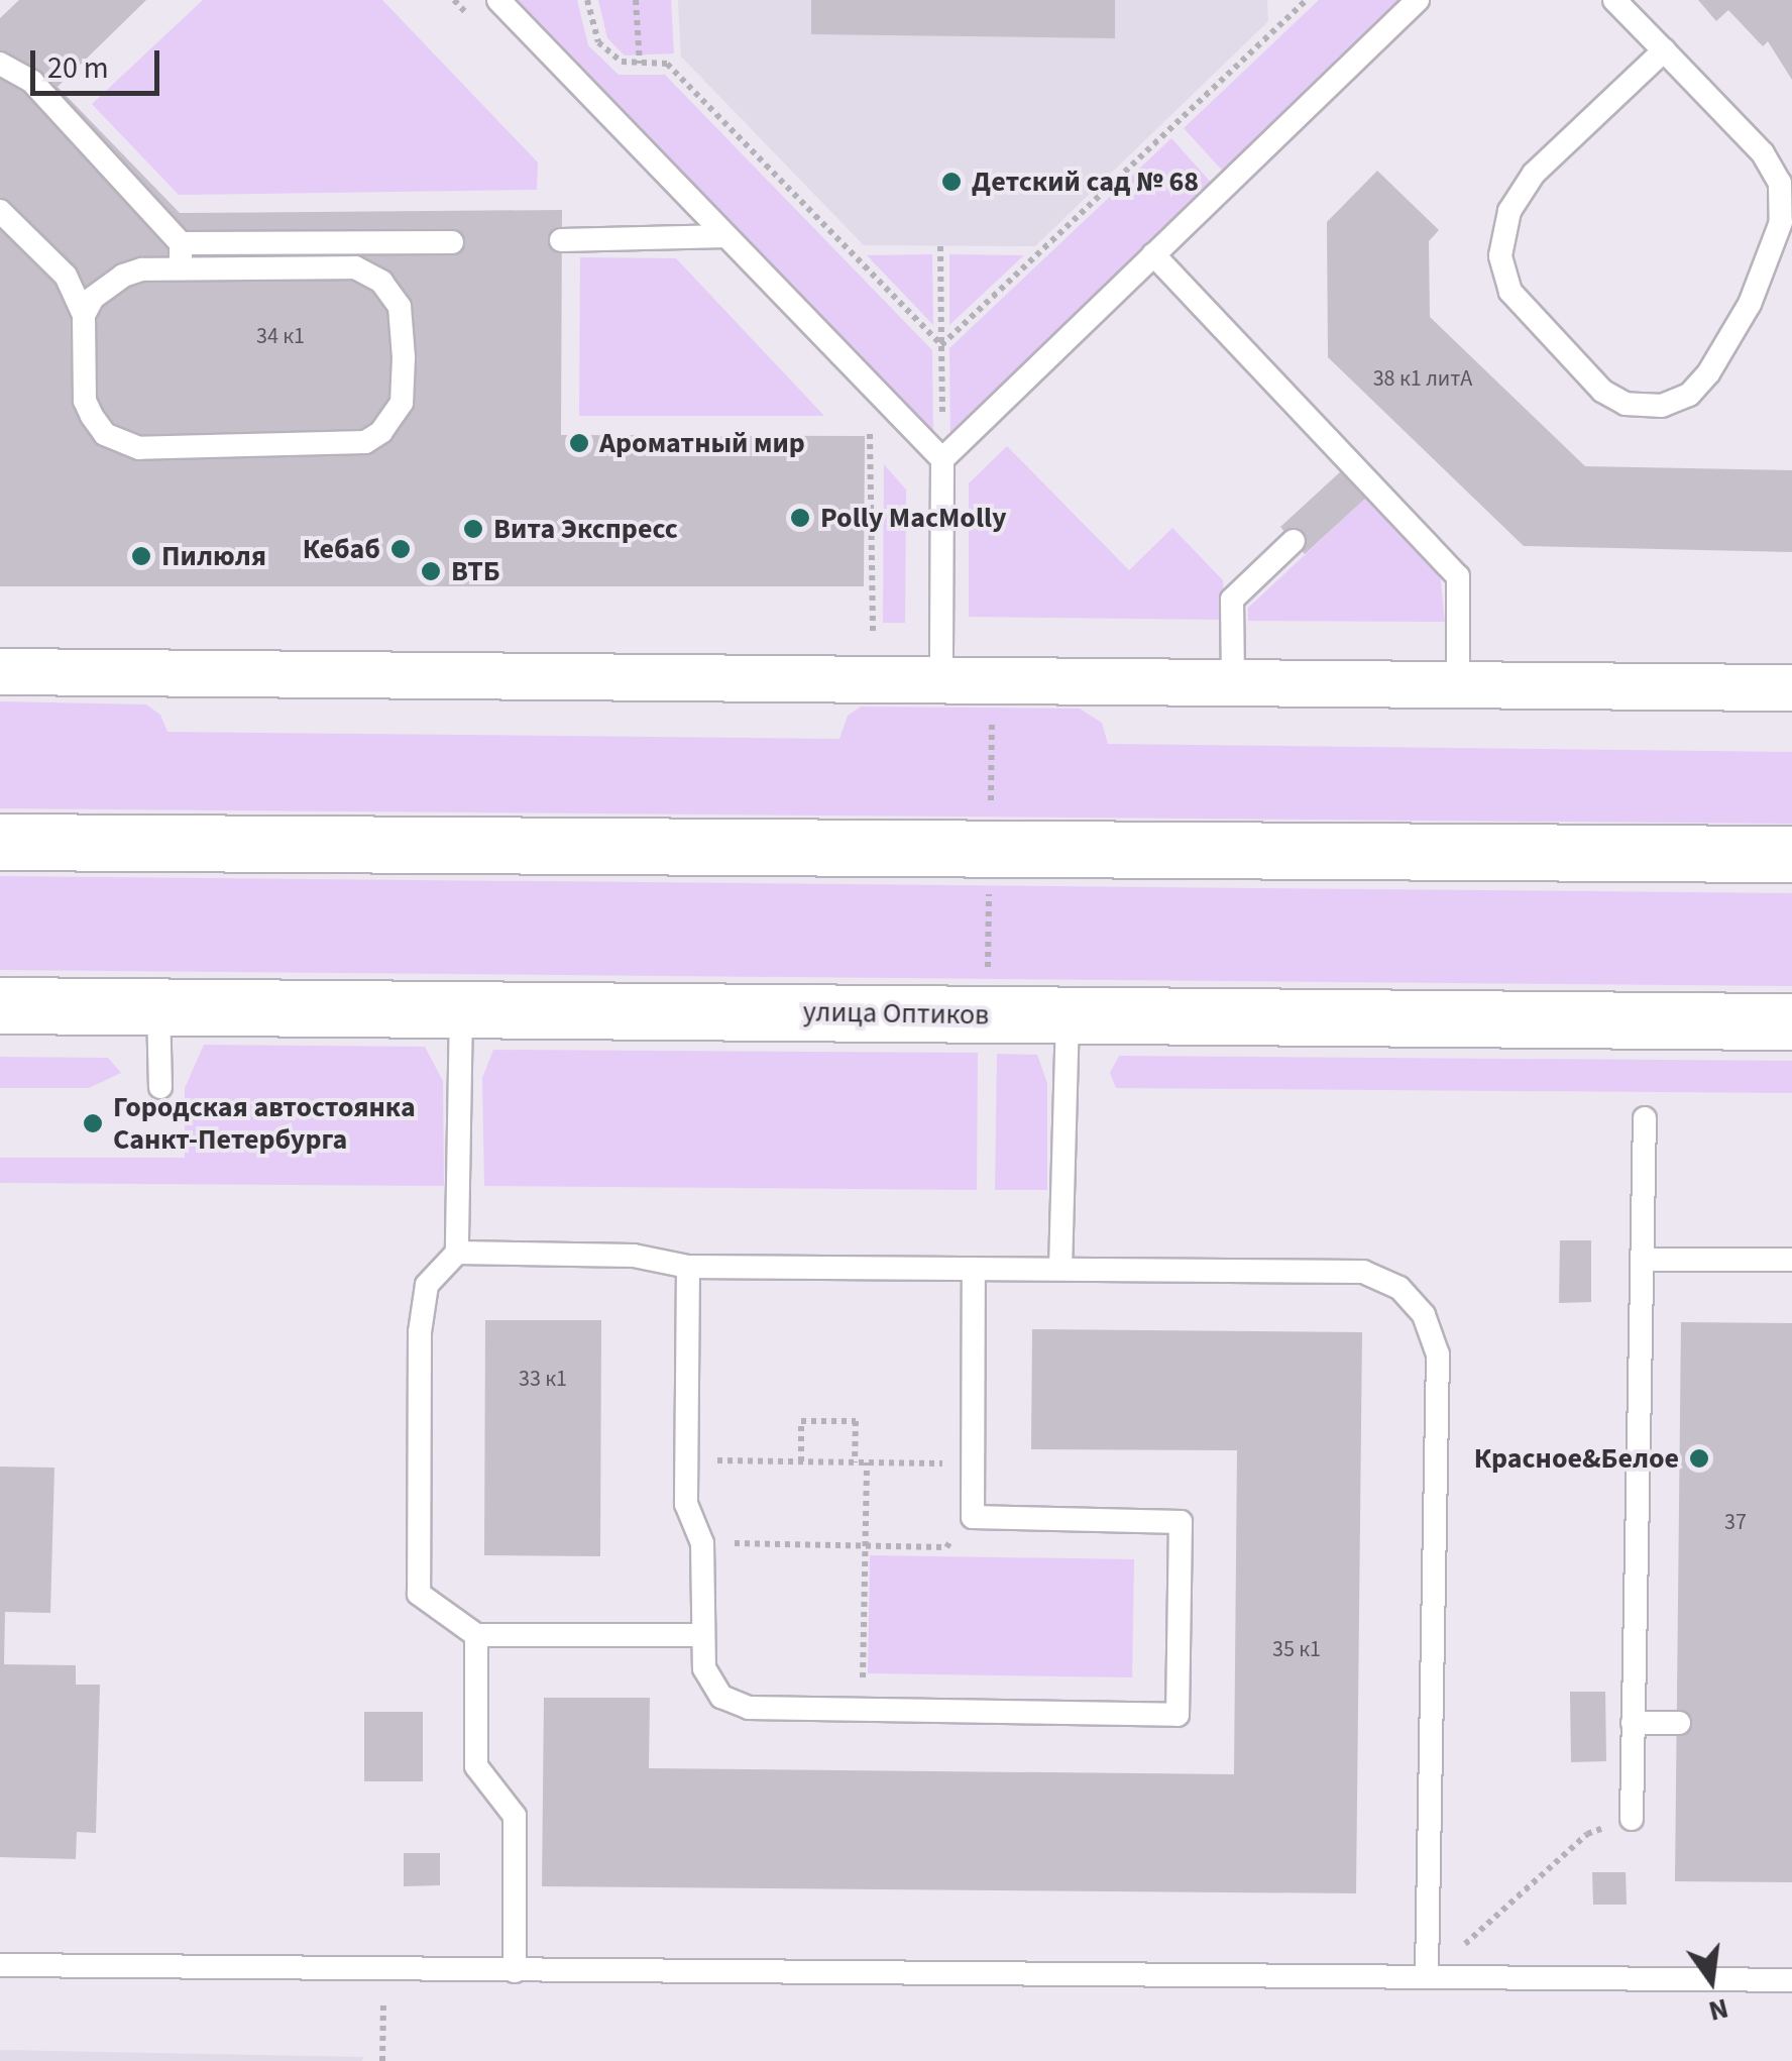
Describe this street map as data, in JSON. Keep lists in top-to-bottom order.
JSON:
{
  "streets": {
    "street": ["улица Оптиков"]
  },
  "places": [
    "Детский сад № 68",
    "Ароматный мир",
    "Polly MacMolly",
    "Вита Экспресс",
    "Кебаб",
    "Пилюля",
    "ВТБ",
    "Городская автостоянка Санкт-Петербурга",
    "Красное&Белое"
  ],
  "house_numbers": [
    "34 к1",
    "38 к1 литА",
    "33 к1",
    "37",
    "35 к1"
  ],
  "scale_bar": "20 m",
  "north": "bottom"
}
